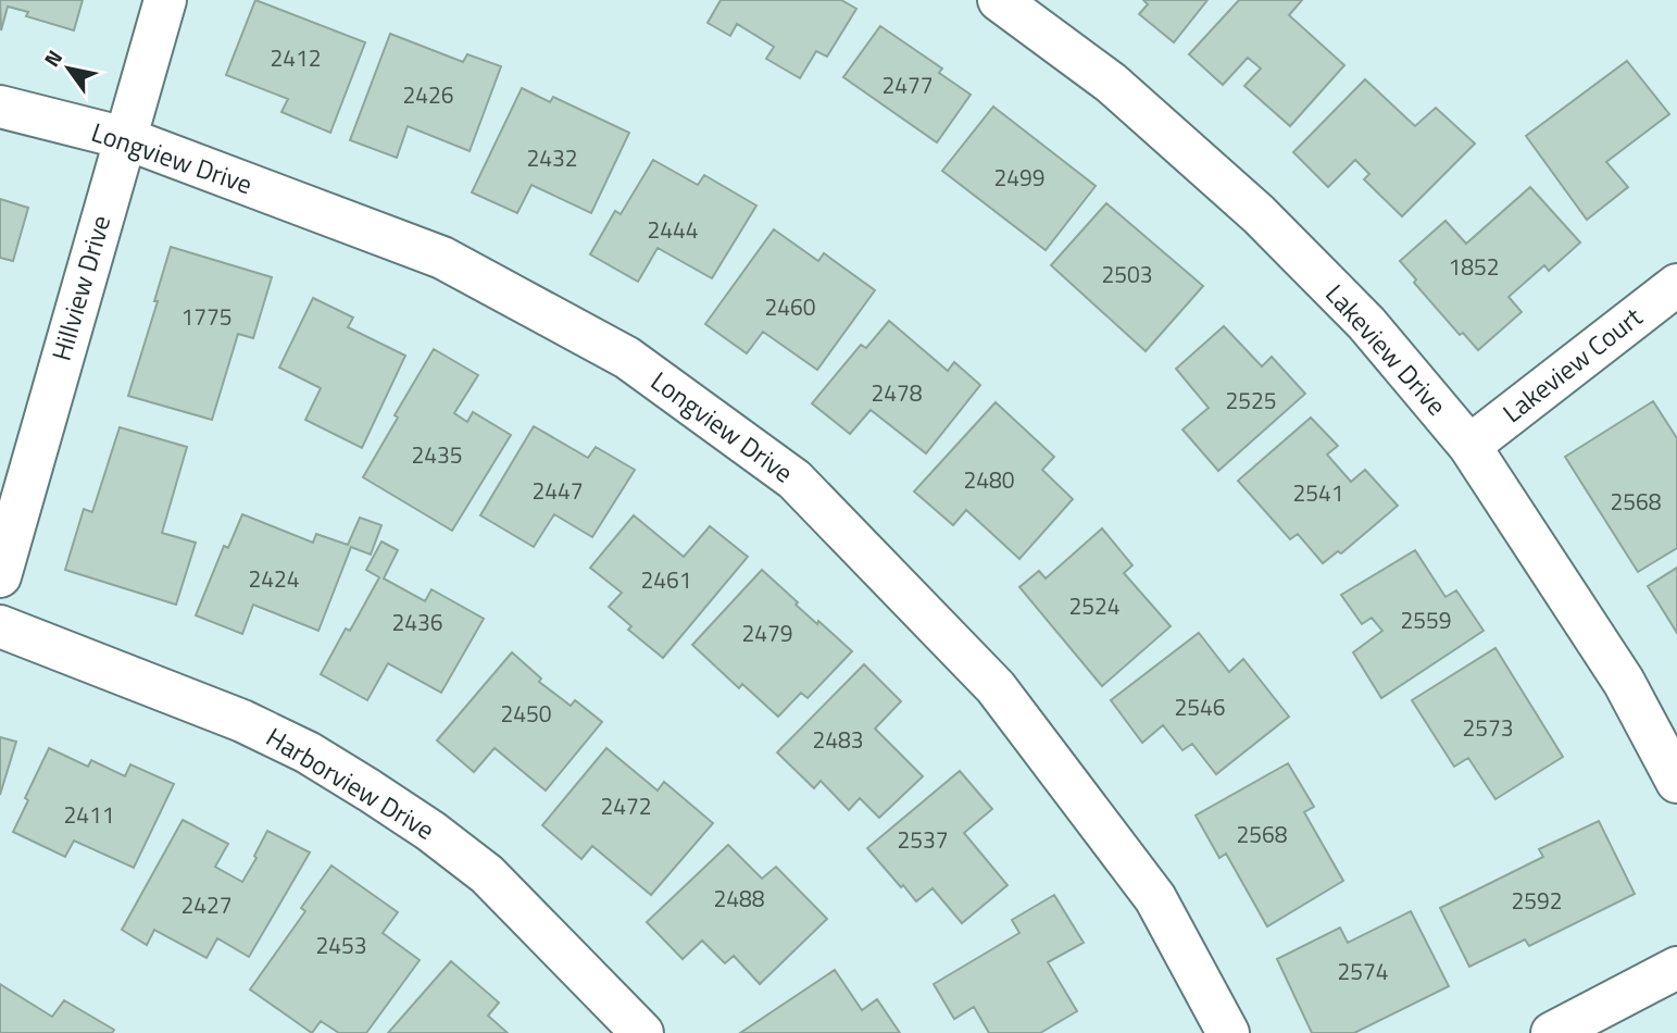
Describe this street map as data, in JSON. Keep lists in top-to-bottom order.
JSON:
{
  "streets": {
    "street": [
      "Longview Drive",
      "Hillview Drive",
      "Lakeview Drive",
      "Lakeview Court",
      "Harborview Drive"
    ]
  },
  "crossings": [
    ["Longview Drive", "Hillview Drive"],
    ["Lakeview Drive", "Lakeview Court"]
  ],
  "house_numbers": [
    "2412",
    "2477",
    "2426",
    "2432",
    "2499",
    "2444",
    "1852",
    "2503",
    "2460",
    "1775",
    "2478",
    "2525",
    "2435",
    "2480",
    "2447",
    "2541",
    "2568",
    "2424",
    "2461",
    "2524",
    "2559",
    "2436",
    "2479",
    "2546",
    "2450",
    "2573",
    "2483",
    "2472",
    "2411",
    "2568",
    "2537",
    "2488",
    "2592",
    "2427",
    "2453",
    "2574"
  ],
  "north": "top left"
}
